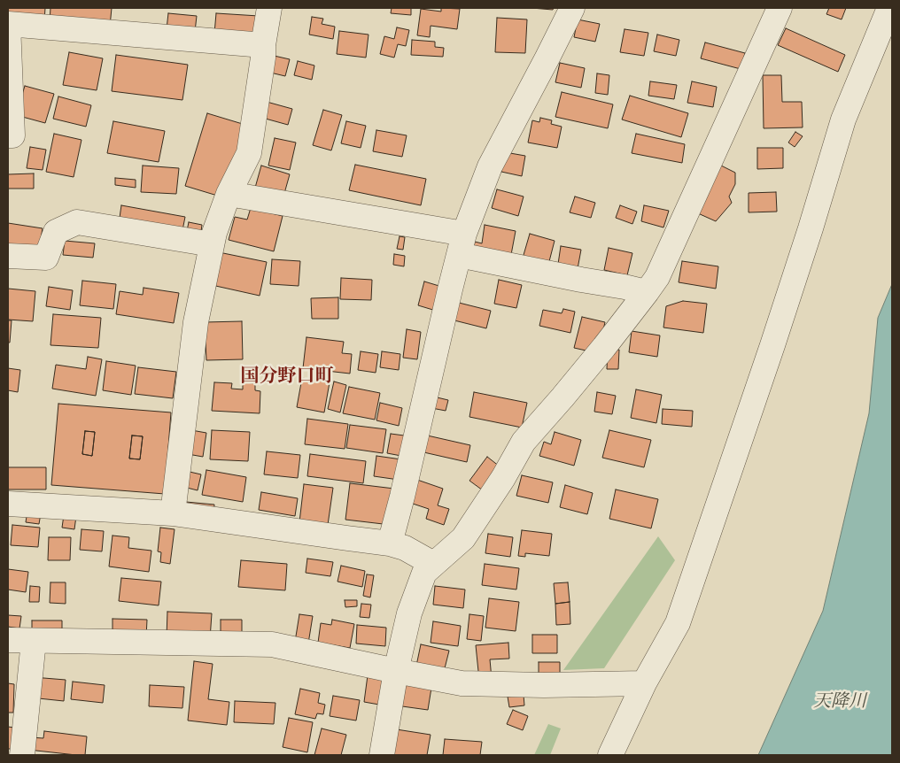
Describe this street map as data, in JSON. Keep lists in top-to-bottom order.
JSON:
{
  "districts": ["国分野口町"],
  "water": ["天降川"]
}
